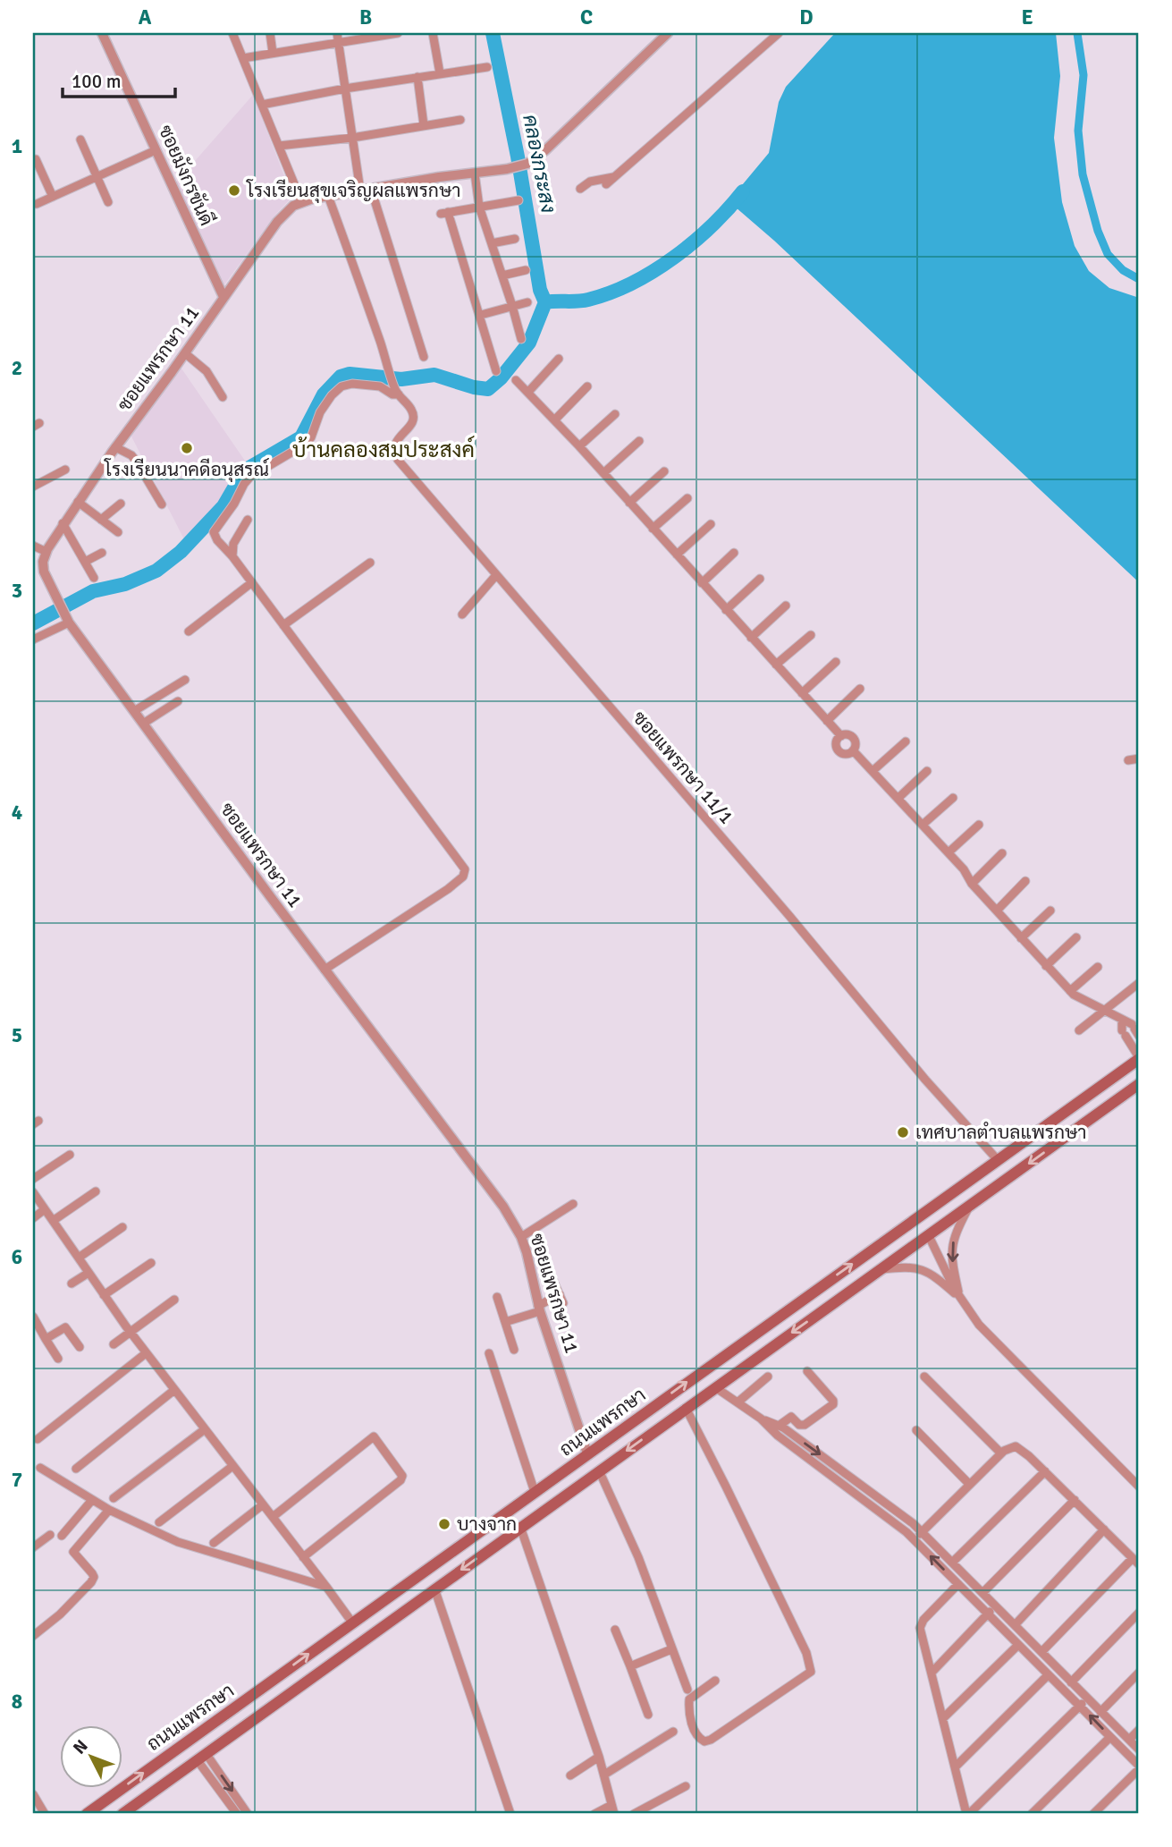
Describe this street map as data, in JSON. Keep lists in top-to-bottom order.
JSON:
{
  "streets": {
    "main road": ["ถนนแพรกษา"],
    "street": ["ซอยมังกรขันดี", "ซอยแพรกษา 11", "ซอยแพรกษา 11/1"]
  },
  "crossings": [
    ["ซอยมังกรขันดี", "ซอยแพรกษา 11"],
    ["ซอยแพรกษา 11", "ถนนแพรกษา"],
    ["ซอยแพรกษา 11/1", "ถนนแพรกษา"]
  ],
  "districts": ["บ้านคลองสมประสงค์"],
  "water": ["คลองกระสง"],
  "places": [
    "โรงเรียนสุขเจริญผลแพรกษา",
    "โรงเรียนนาคดีอนุสรณ์",
    "เทศบาลตำบลแพรกษา",
    "บางจาก"
  ],
  "scale_bar": "100 m",
  "north": "top left",
  "grid": {
    "columns": [
      "A",
      "B",
      "C",
      "D",
      "E"
    ],
    "rows": [
      "1",
      "2",
      "3",
      "4",
      "5",
      "6",
      "7",
      "8"
    ]
  }
}
